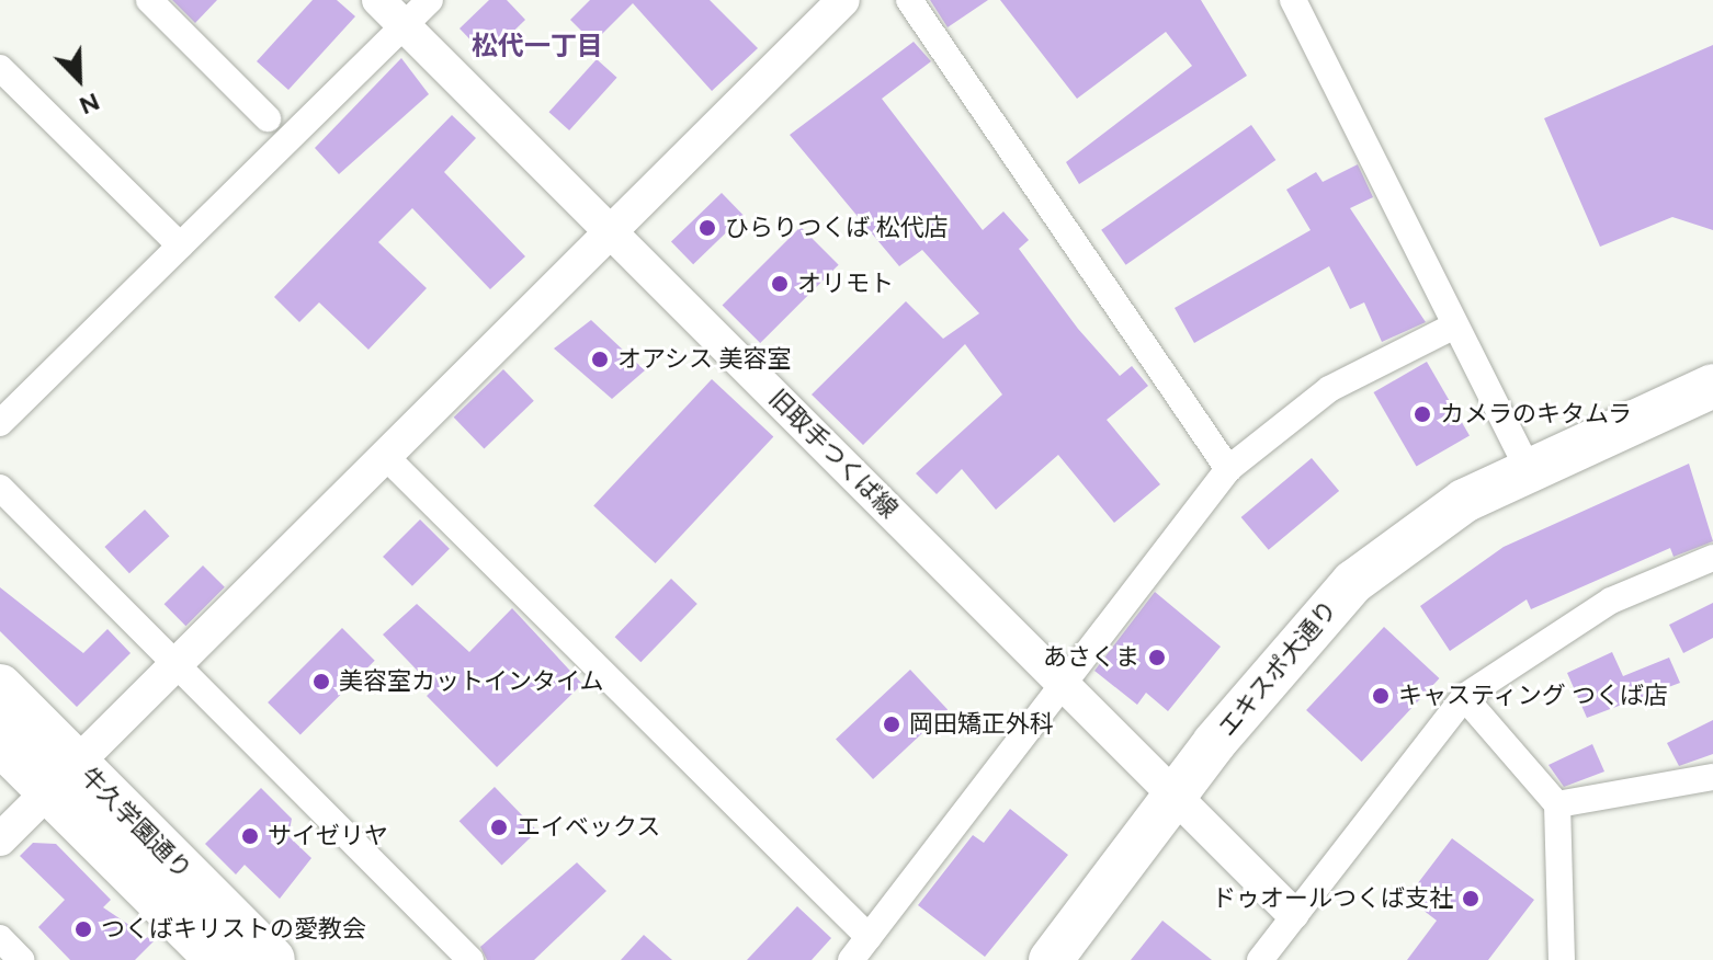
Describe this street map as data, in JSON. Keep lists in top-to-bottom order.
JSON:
{
  "streets": {
    "highway": ["牛久学園通り"],
    "main road": ["エキスポ大通り"],
    "street": ["旧取手つくば線"]
  },
  "crossings": [
    ["旧取手つくば線", "エキスポ大通り"]
  ],
  "districts": ["松代一丁目"],
  "places": [
    "ひらりつくば 松代店",
    "オリモト",
    "オアシス 美容室",
    "カメラのキタムラ",
    "あさくま",
    "美容室カットインタイム",
    "キャスティング つくば店",
    "岡田矯正外科",
    "エイベックス",
    "サイゼリヤ",
    "ドゥオールつくば支社",
    "つくばキリストの愛教会"
  ],
  "north": "bottom right"
}
